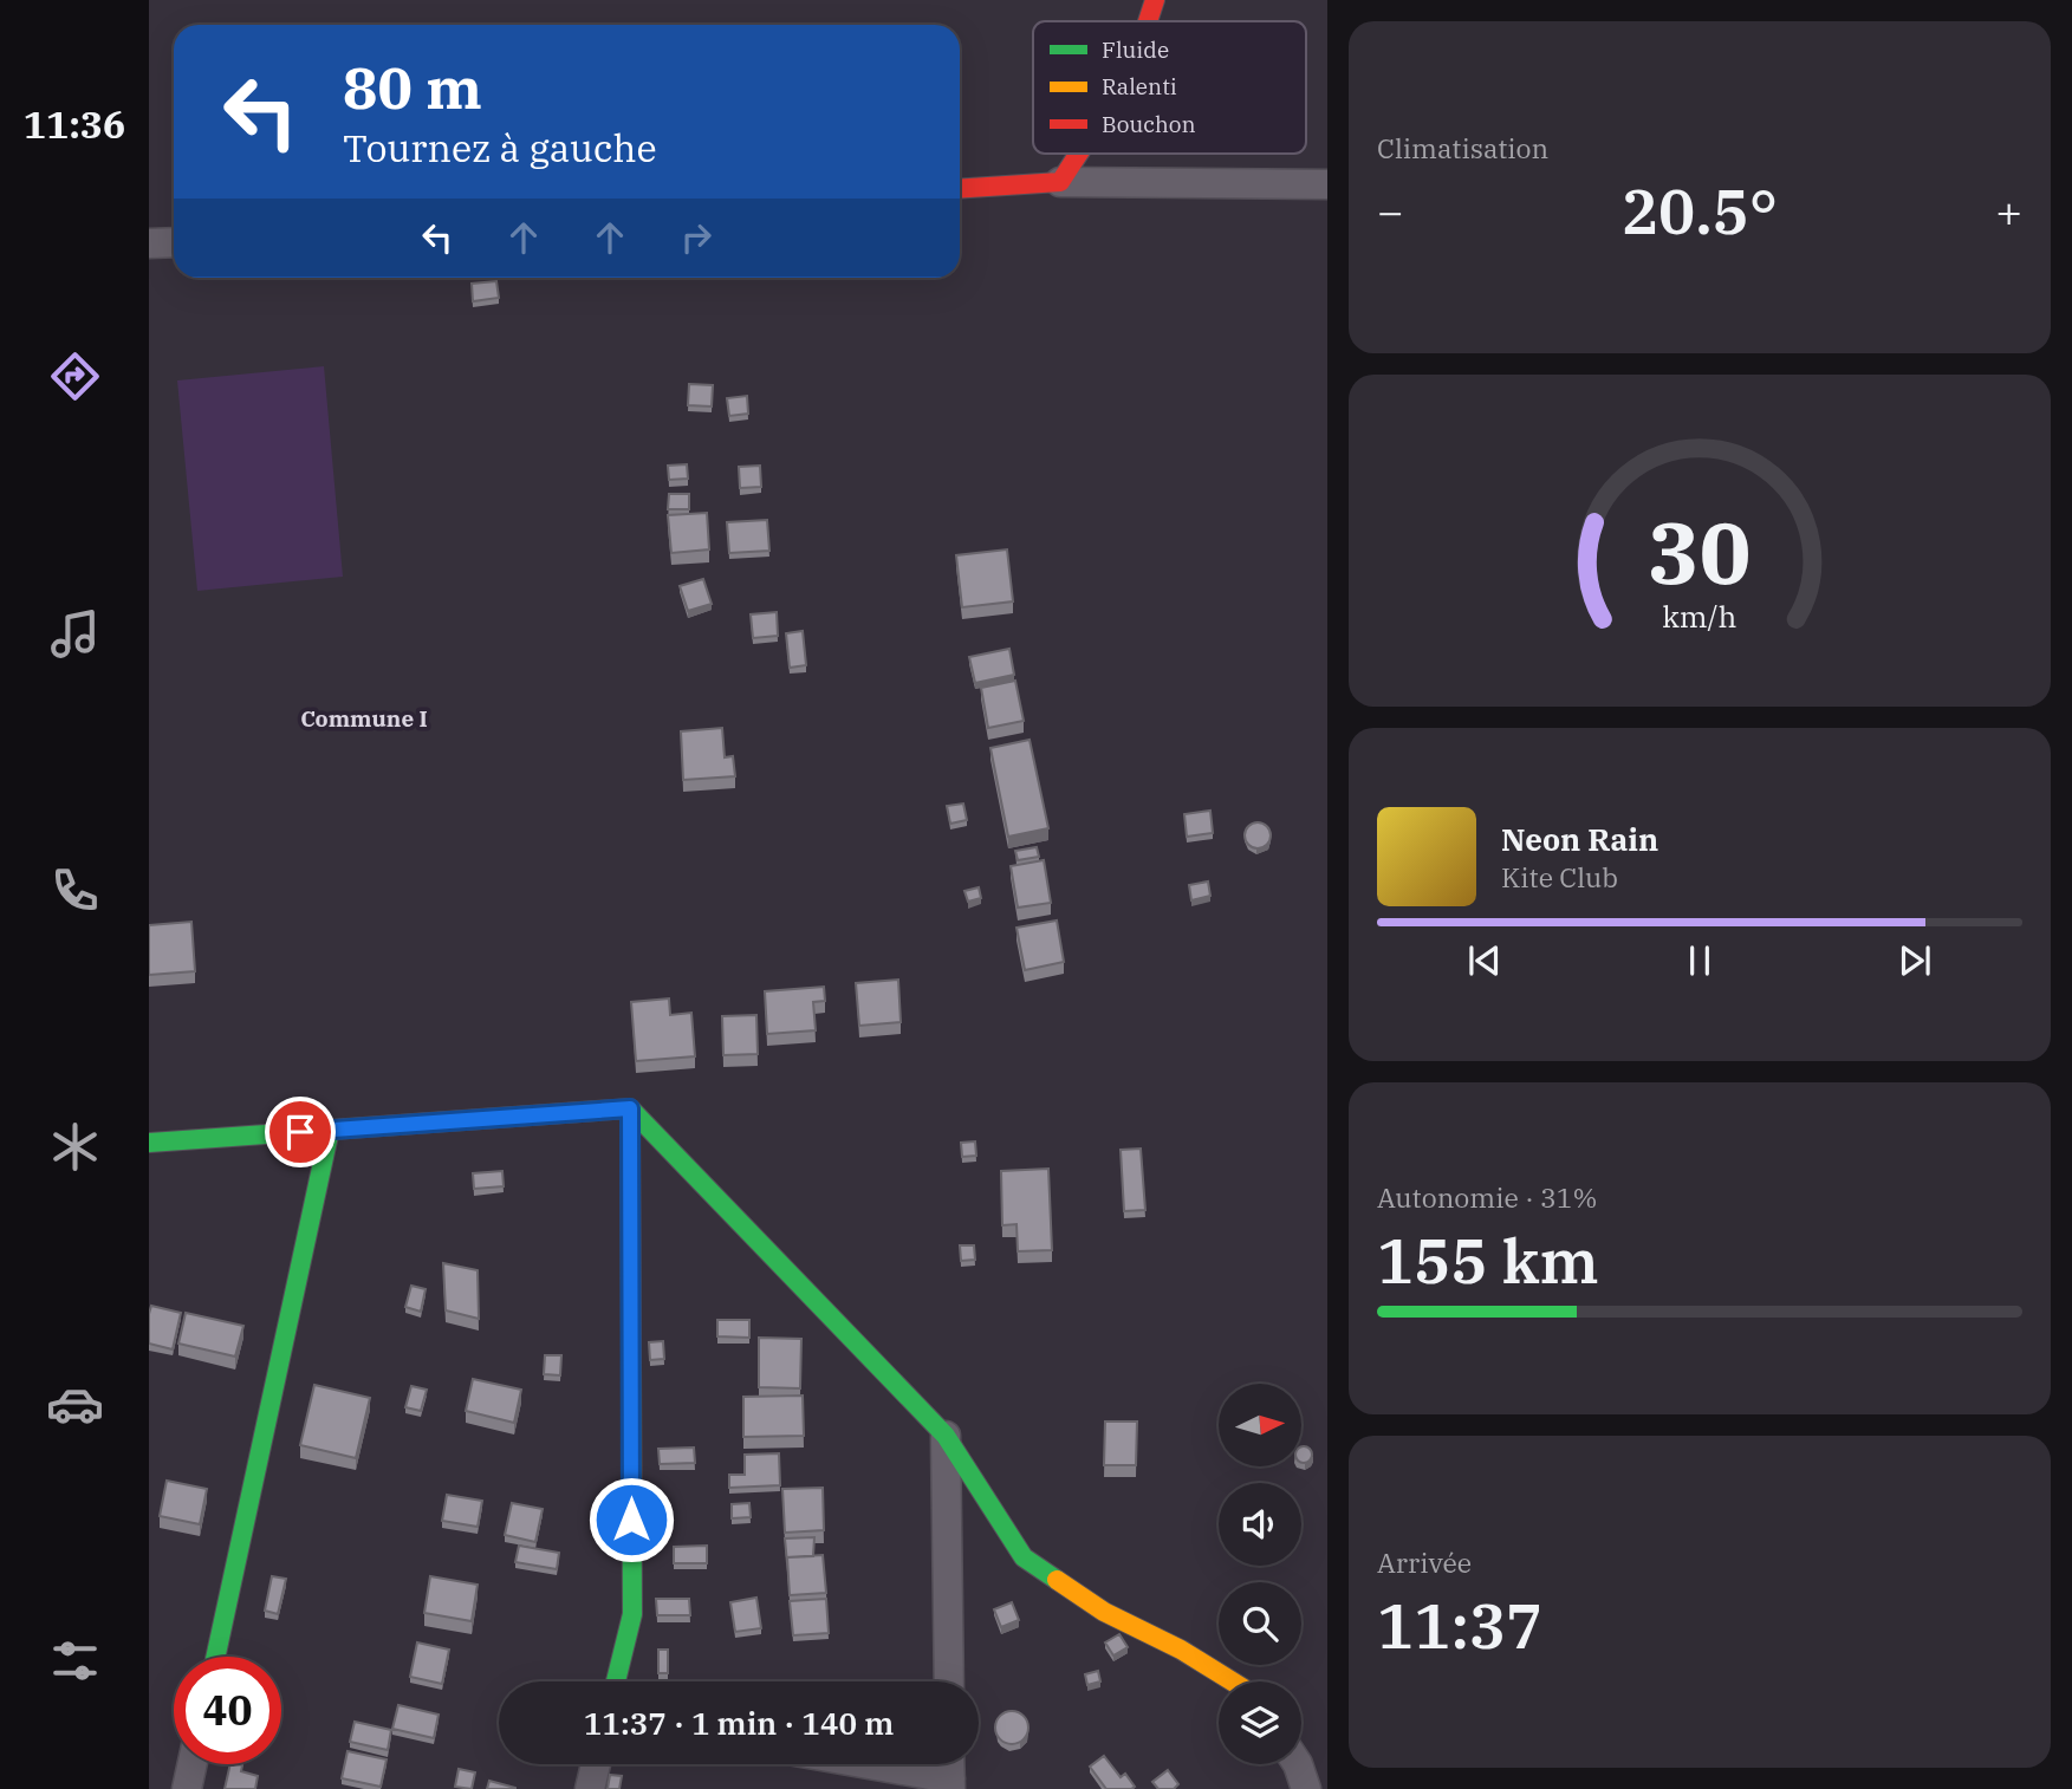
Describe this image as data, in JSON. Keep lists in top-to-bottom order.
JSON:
{
  "districts": ["Commune I"],
  "legend": ["Fluide", "Ralenti", "Bouchon"],
  "north": "right",
  "page": {
    "tabs": "11:36",
    "tile": [
      "Climatisation",
      ["Autonomie · 31%", "155 km"],
      ["Arrivée", "11:37"]
    ],
    "turn": ["80 m", "Tournez à gauche"],
    "heat": ["−", "20.5°", "+"],
    "song": ["Neon Rain", "Kite Club"],
    "limit": "40",
    "trip": "11:37 · 1 min · 140 m",
    "gauge": ["30", "km/h"]
  }
}
